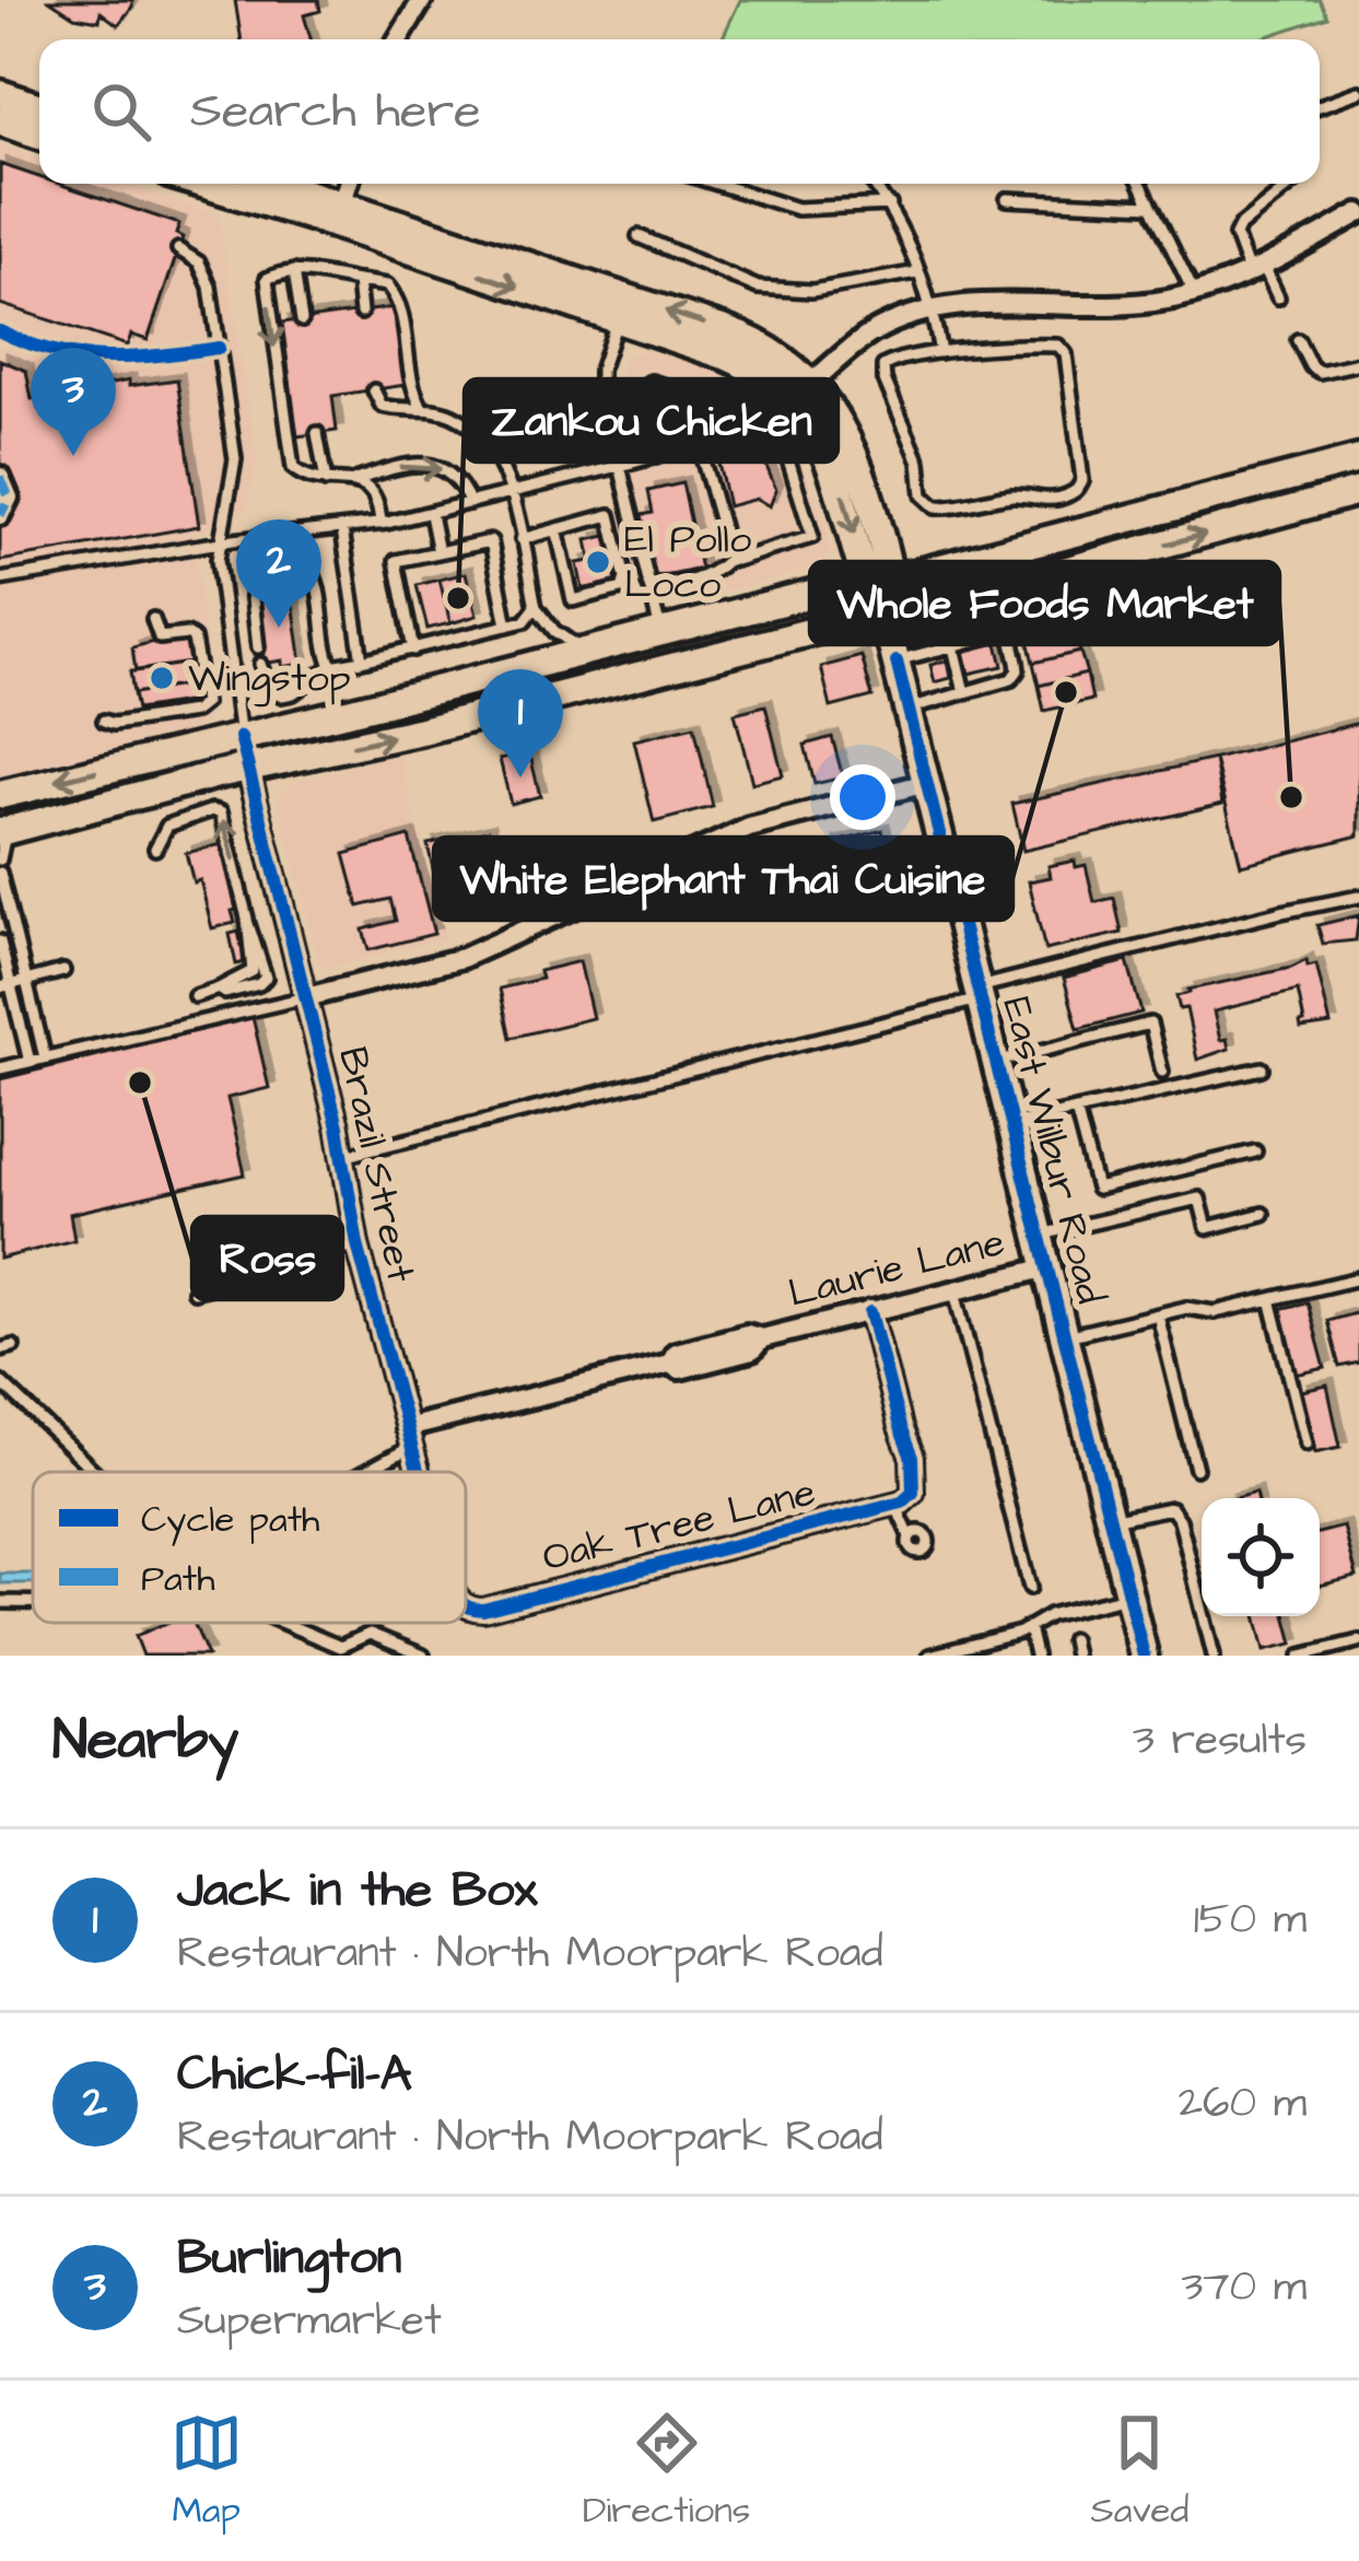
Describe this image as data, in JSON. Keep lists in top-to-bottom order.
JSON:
{
  "streets": {
    "main road": ["East Wilbur Road"],
    "street": ["Brazil Street", "Laurie Lane", "Oak Tree Lane"]
  },
  "crossings": [
    ["East Wilbur Road", "Laurie Lane"],
    ["Brazil Street", "Laurie Lane"]
  ],
  "places": [
    "El Pollo Loco",
    "Zankou Chicken",
    "Wingstop",
    "White Elephant Thai Cuisine",
    "Whole Foods Market",
    "Ross"
  ],
  "legend": ["Cycle path", "Path"],
  "page": {
    "search": "Search here",
    "pins": ["3", "2", "1"],
    "heading": ["Nearby", "3 results"],
    "list": [
      {
        "mark": "1",
        "name": "Jack in the Box",
        "note": "Restaurant · North Moorpark Road",
        "value": "150 m"
      },
      {
        "mark": "2",
        "name": "Chick-fil-A",
        "note": "Restaurant · North Moorpark Road",
        "value": "260 m"
      },
      {
        "mark": "3",
        "name": "Burlington",
        "note": "Supermarket",
        "value": "370 m"
      }
    ],
    "nav": ["Map", "Directions", "Saved"]
  }
}
